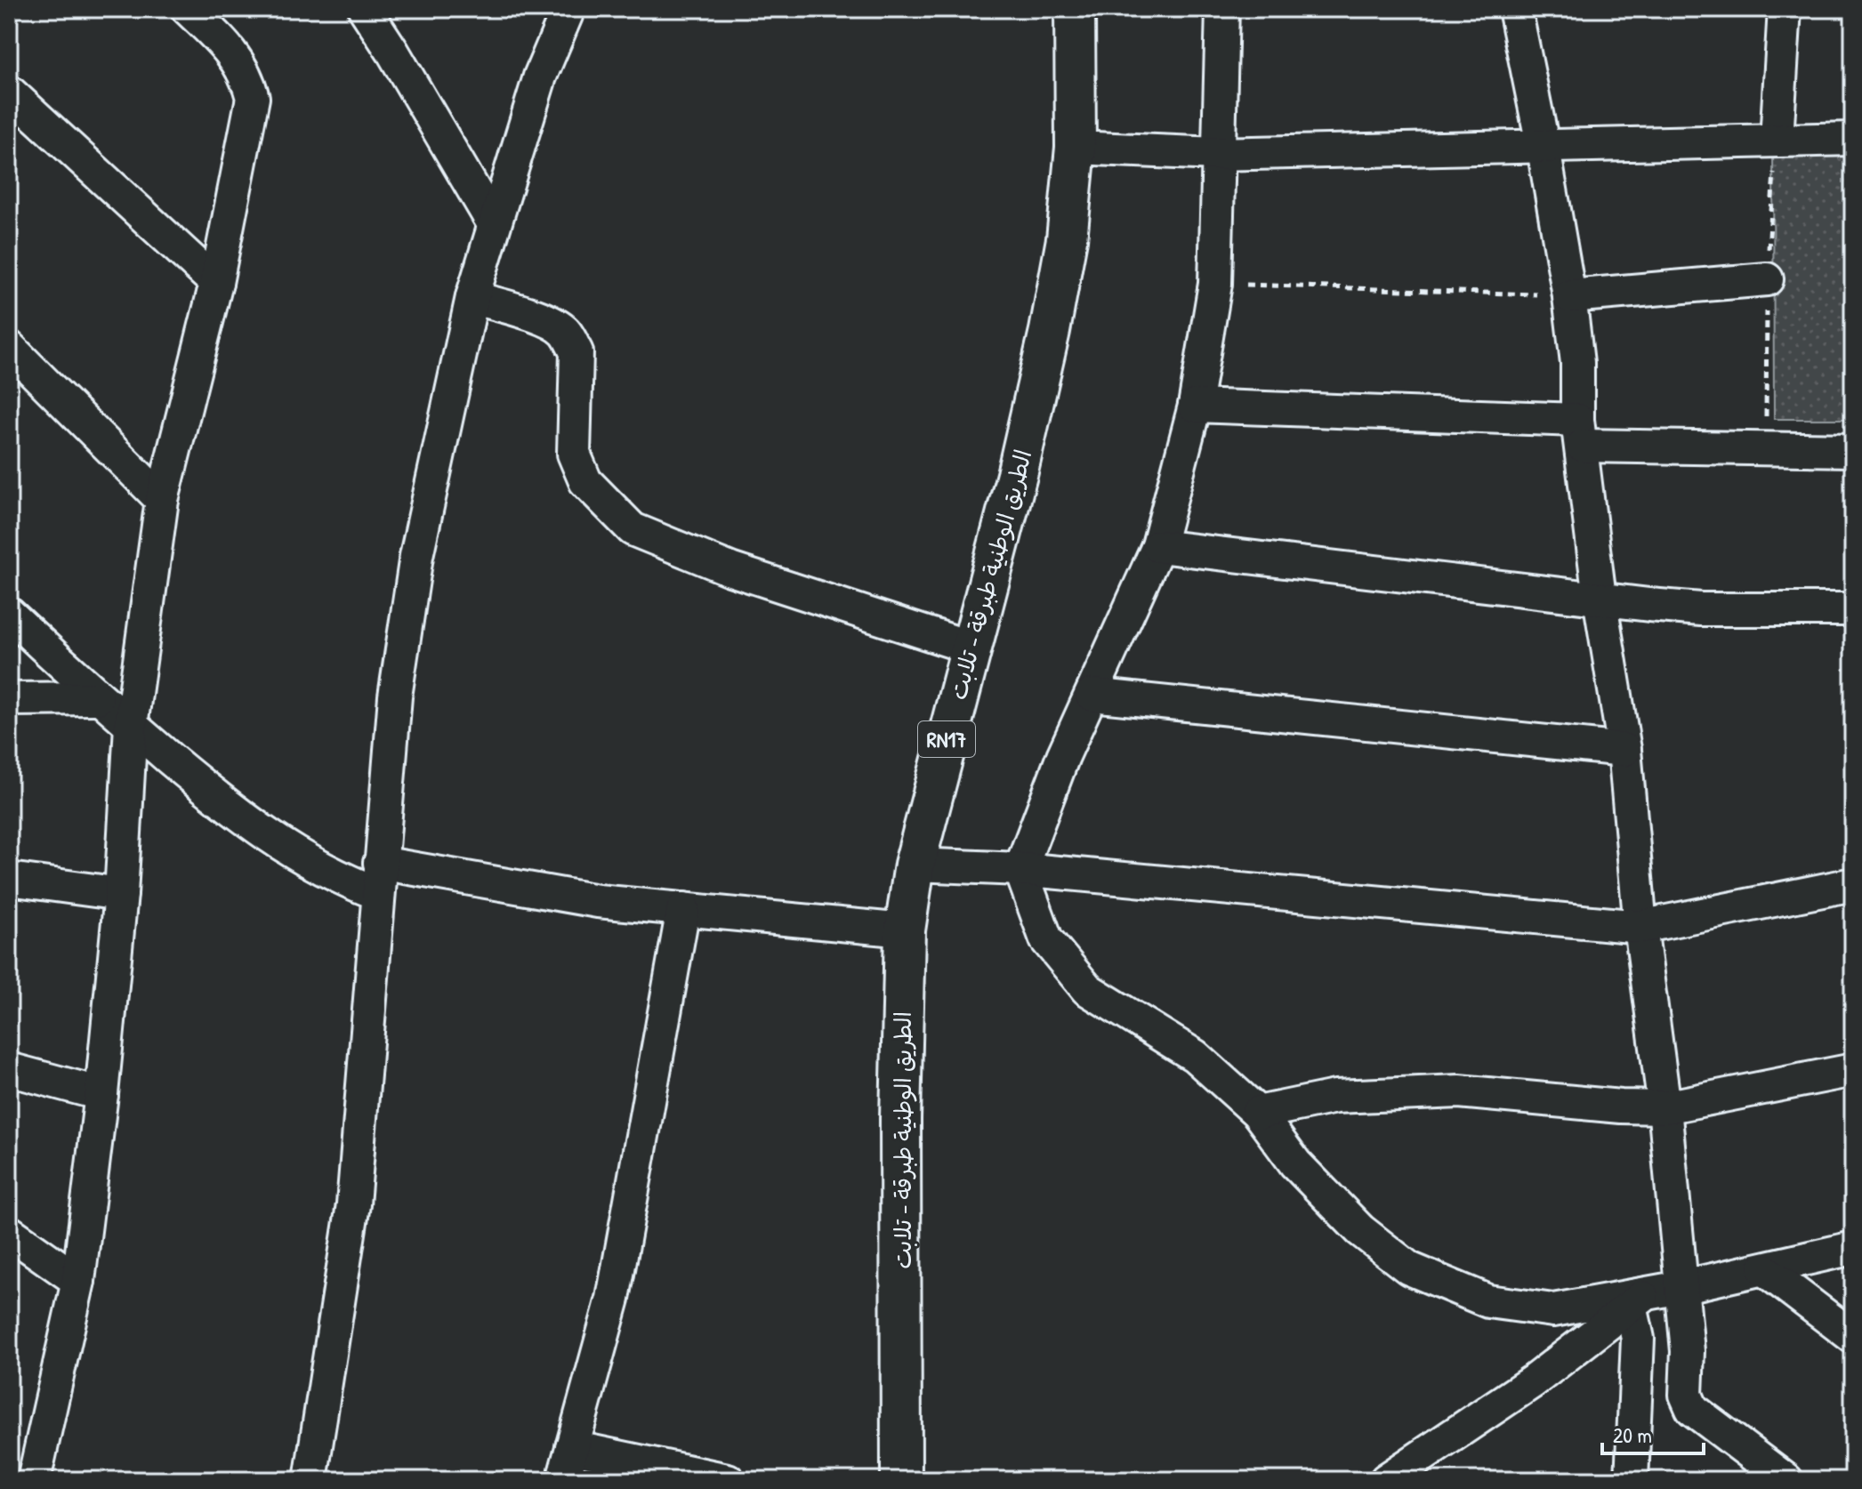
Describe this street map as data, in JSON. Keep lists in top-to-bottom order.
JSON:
{
  "streets": {
    "main road": ["الطريق الوطنية طبرقة - تلابت", "RN17"]
  },
  "scale_bar": "20 m"
}
